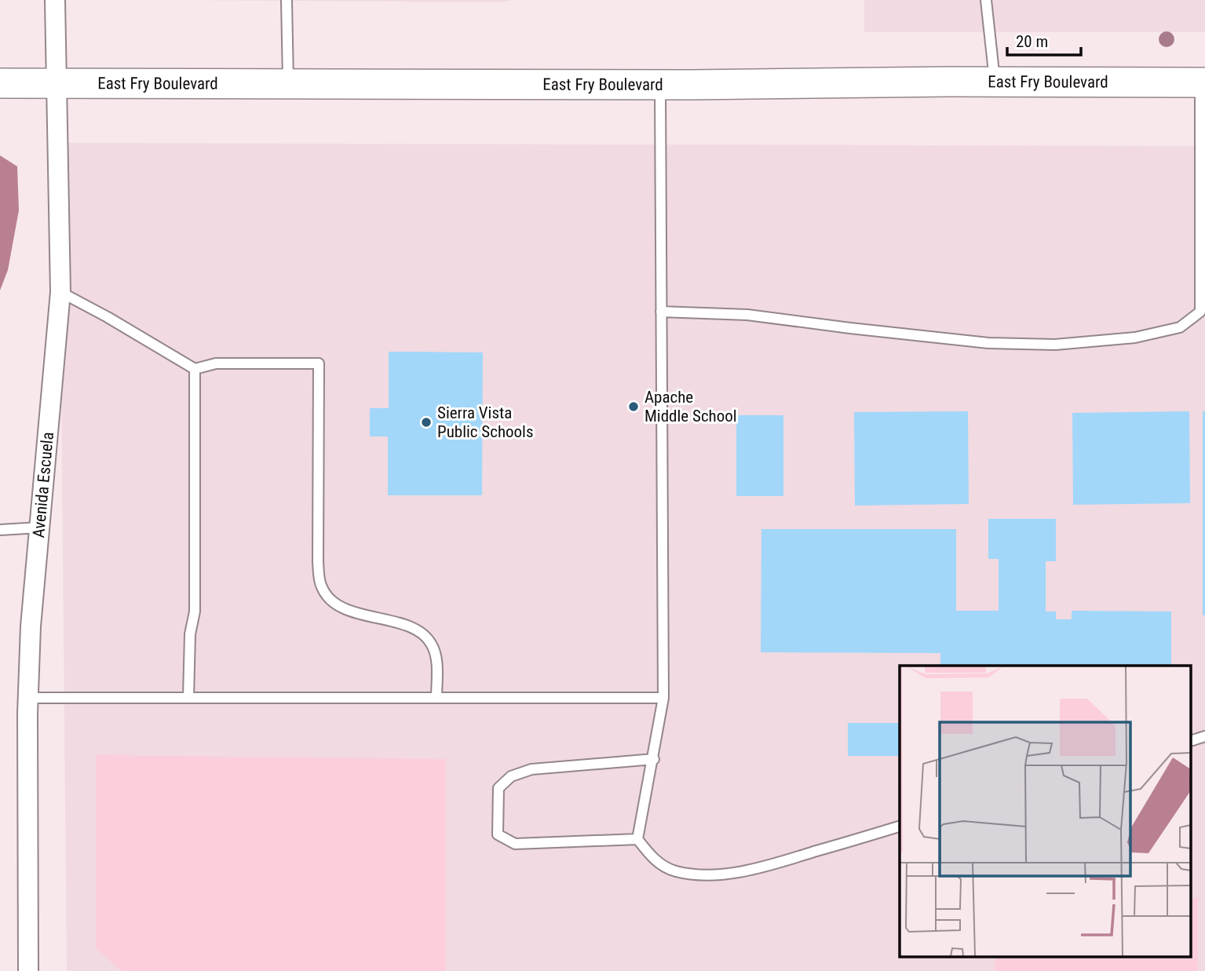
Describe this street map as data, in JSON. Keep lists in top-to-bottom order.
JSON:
{
  "streets": {
    "main road": ["East Fry Boulevard"],
    "street": ["Avenida Escuela"]
  },
  "crossings": [
    ["East Fry Boulevard", "Avenida Escuela"]
  ],
  "places": ["Apache Middle School", "Sierra Vista Public Schools"],
  "scale_bar": "20 m"
}
